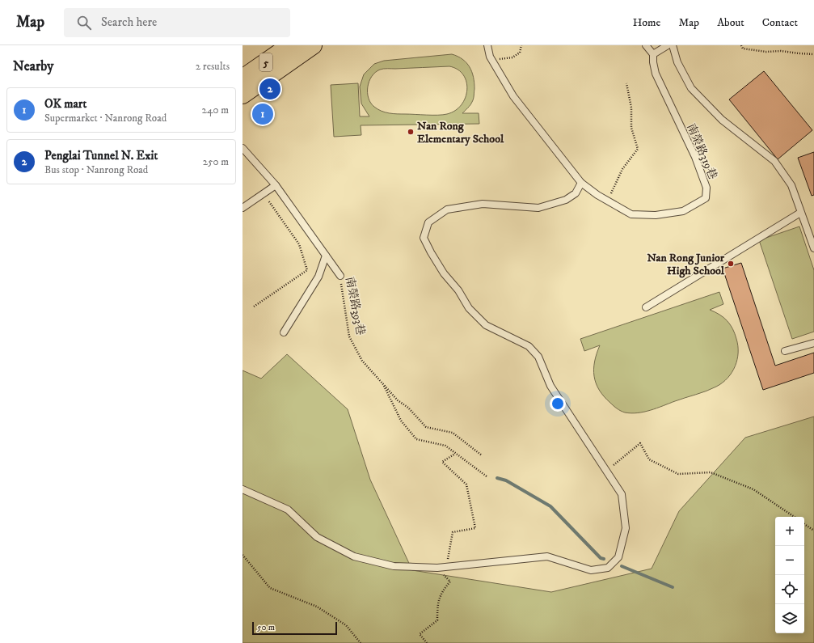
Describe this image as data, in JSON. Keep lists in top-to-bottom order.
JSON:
{
  "streets": {
    "main road": ["5"],
    "lane": ["南榮路319巷", "南榮路393巷"]
  },
  "places": ["Nan Rong Elementary School", "Nan Rong Junior High School"],
  "scale_bar": "50 m",
  "page": {
    "header": "Map",
    "search": "Search here",
    "nav": [
      "Home",
      "Map",
      "About",
      "Contact"
    ],
    "heading": ["Nearby", "2 results"],
    "pins": ["2", "1"],
    "list": [
      {
        "mark": "1",
        "name": "OK mart",
        "note": "Supermarket · Nanrong Road",
        "value": "240 m"
      },
      {
        "mark": "2",
        "name": "Penglai Tunnel N. Exit",
        "note": "Bus stop · Nanrong Road",
        "value": "250 m"
      }
    ],
    "map_buttons": ["+", "−"],
    "scale": "50 m"
  }
}
